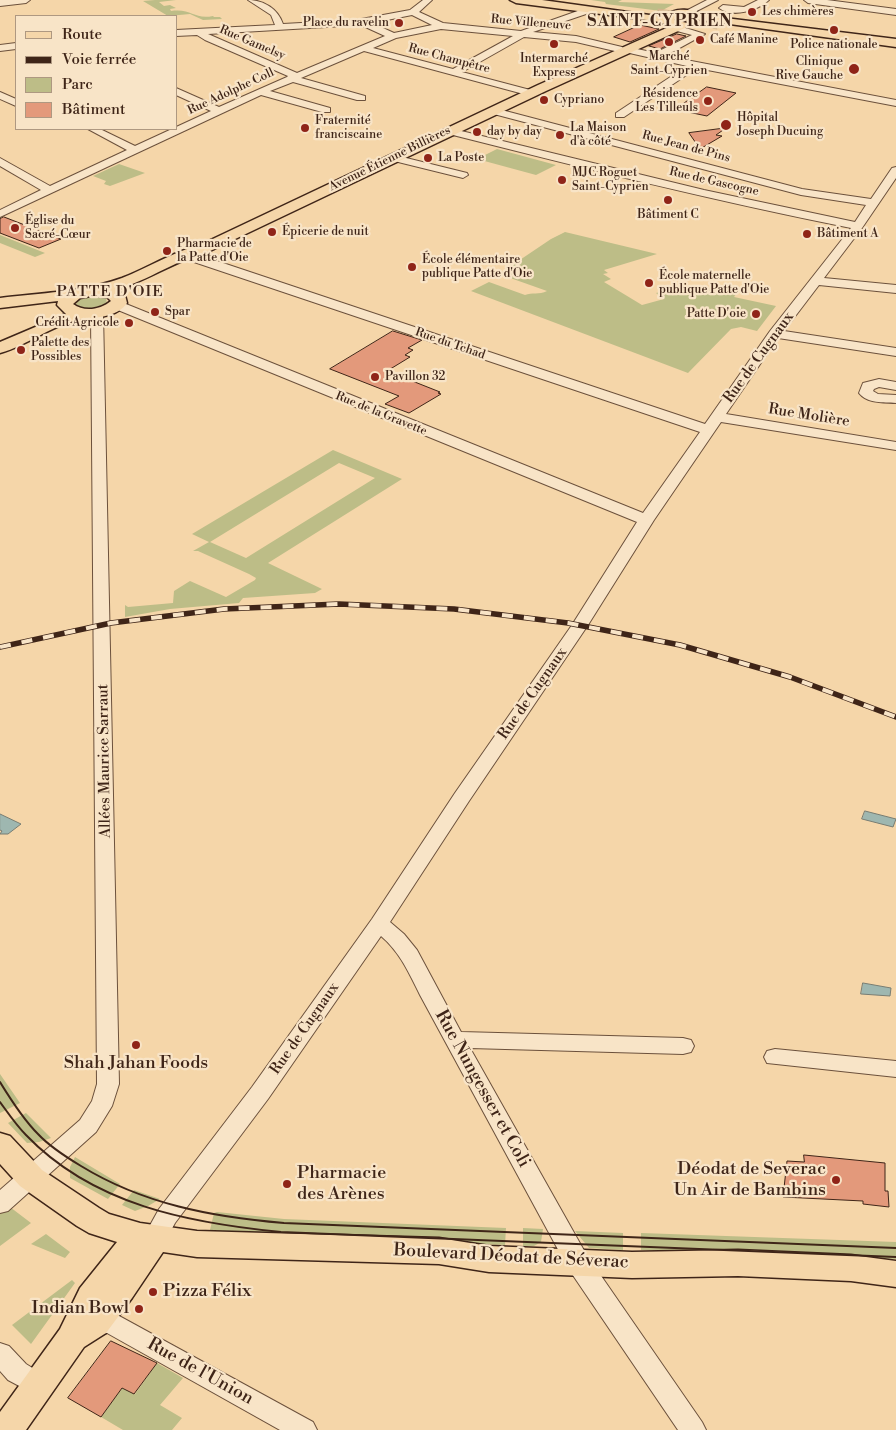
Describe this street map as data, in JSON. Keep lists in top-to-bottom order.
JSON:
{
  "streets": {
    "main road": ["Avenue Étienne Billières", "Boulevard Déodat de Séverac"],
    "street": [
      "Rue Villeneuve",
      "Rue Gamelsy",
      "Rue Champêtre",
      "Rue Adolphe Coll",
      "Rue Jean de Pins",
      "Rue de Gascogne",
      "Rue du Tchad",
      "Rue de Cugnaux",
      "Rue de la Gravette",
      "Rue Molière",
      "Allées Maurice Sarraut",
      "Rue Nungesser et Coli",
      "Rue de l'Union"
    ]
  },
  "crossings": [
    ["Rue Villeneuve", "Avenue Étienne Billières"],
    ["Rue Gamelsy", "Rue Adolphe Coll"],
    ["Rue Champêtre", "Rue Adolphe Coll"],
    ["Rue Champêtre", "Avenue Étienne Billières"],
    ["Rue Jean de Pins", "Avenue Étienne Billières"],
    ["Rue Jean de Pins", "Rue de Cugnaux"],
    ["Avenue Étienne Billières", "Rue de Gascogne"],
    ["Avenue Étienne Billières", "Rue du Tchad"],
    ["Avenue Étienne Billières", "Rue de la Gravette"],
    ["Avenue Étienne Billières", "Allées Maurice Sarraut"],
    ["Rue de Gascogne", "Rue de Cugnaux"],
    ["Rue du Tchad", "Rue de Cugnaux"],
    ["Rue de Cugnaux", "Rue de la Gravette"],
    ["Rue de Cugnaux", "Rue Molière"],
    ["Rue de Cugnaux", "Rue Nungesser et Coli"],
    ["Rue de Cugnaux", "Boulevard Déodat de Séverac"],
    ["Rue de la Gravette", "Allées Maurice Sarraut"],
    ["Allées Maurice Sarraut", "Boulevard Déodat de Séverac"],
    ["Rue Nungesser et Coli", "Boulevard Déodat de Séverac"]
  ],
  "districts": ["SAINT-CYPRIEN", "PATTE D'OIE"],
  "places": [
    "Les chimères",
    "Place du ravelin",
    "Police nationale",
    "Café Manine",
    "Marché Saint-Cyprien",
    "Intermarché Express",
    "Clinique Rive Gauche",
    "Cypriano",
    "Résidence Les Tilleuls",
    "Hôpital Joseph Ducuing",
    "Fraternité franciscaine",
    "day by day",
    "La Maison d'à côté",
    "La Poste",
    "MJC Roguet Saint-Cyprien",
    "Bâtiment C",
    "Église du Sacré-Cœur",
    "Épicerie de nuit",
    "Bâtiment A",
    "Pharmacie de la Patte d'Oie",
    "École élémentaire publique Patte d'Oie",
    "École maternelle publique Patte d'Oie",
    "Spar",
    "Patte D'oie",
    "Crédit Agricole",
    "Palette des Possibles",
    "Pavillon 32",
    "Shah Jahan Foods",
    "Déodat de Severac Un Air de Bambins",
    "Pharmacie des Arènes",
    "Pizza Félix",
    "Indian Bowl"
  ],
  "legend": [
    "Route",
    "Voie ferrée",
    "Parc",
    "Bâtiment"
  ]
}
